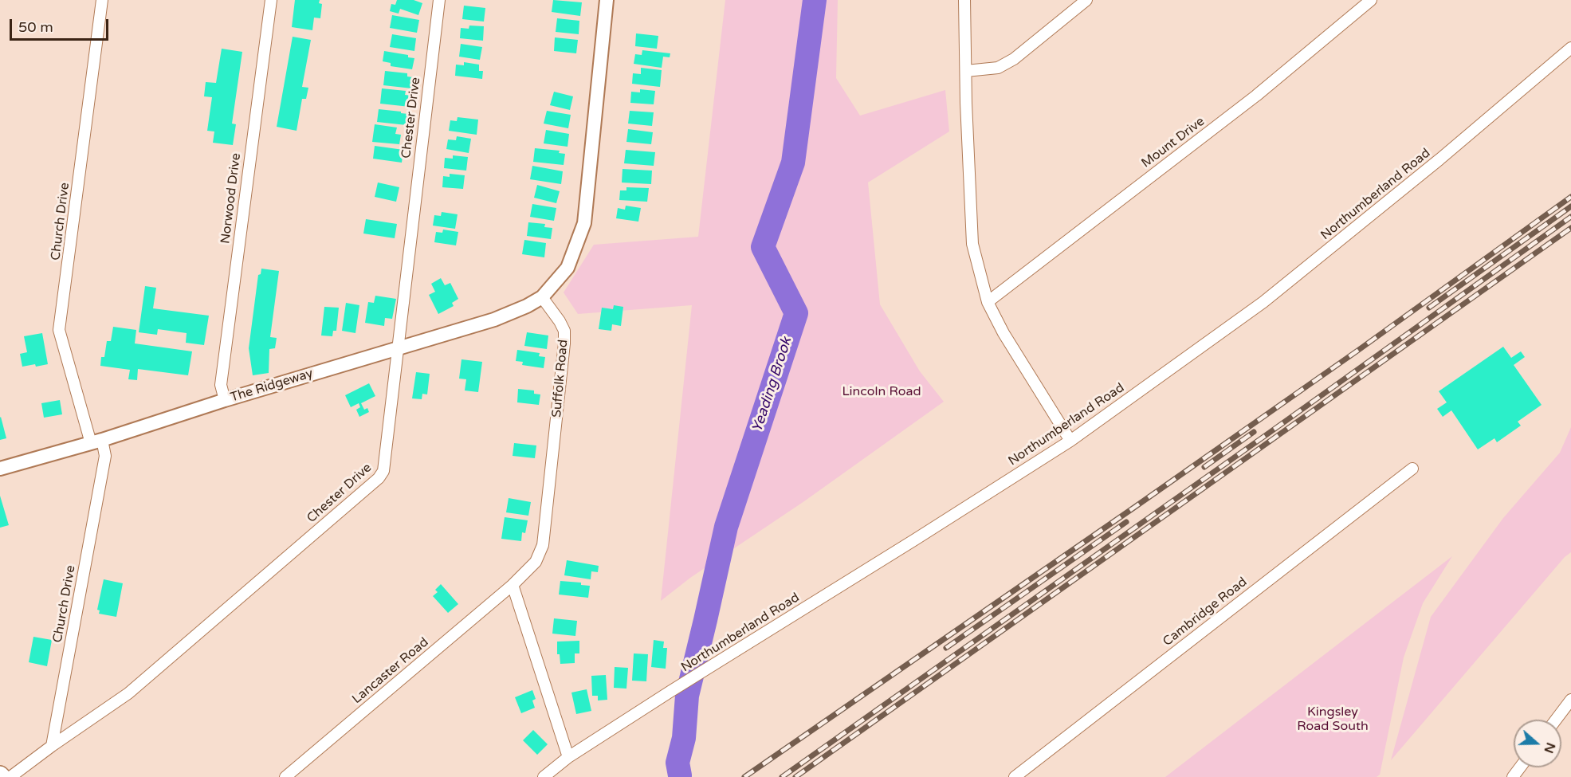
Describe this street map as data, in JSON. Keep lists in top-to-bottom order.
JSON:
{
  "streets": {
    "street": [
      "Chester Drive",
      "Mount Drive",
      "Northumberland Road",
      "Norwood Drive",
      "Church Drive",
      "Suffolk Road",
      "The Ridgeway",
      "Cambridge Road",
      "Lancaster Road"
    ]
  },
  "crossings": [
    ["Chester Drive", "Church Drive"],
    ["Chester Drive", "The Ridgeway"],
    ["Norwood Drive", "The Ridgeway"],
    ["Church Drive", "The Ridgeway"],
    ["Suffolk Road", "The Ridgeway"],
    ["Suffolk Road", "Lancaster Road"]
  ],
  "water": ["Yeading Brook"],
  "parks": ["Lincoln Road", "Kingsley Road South"],
  "scale_bar": "50 m",
  "north": "right"
}
